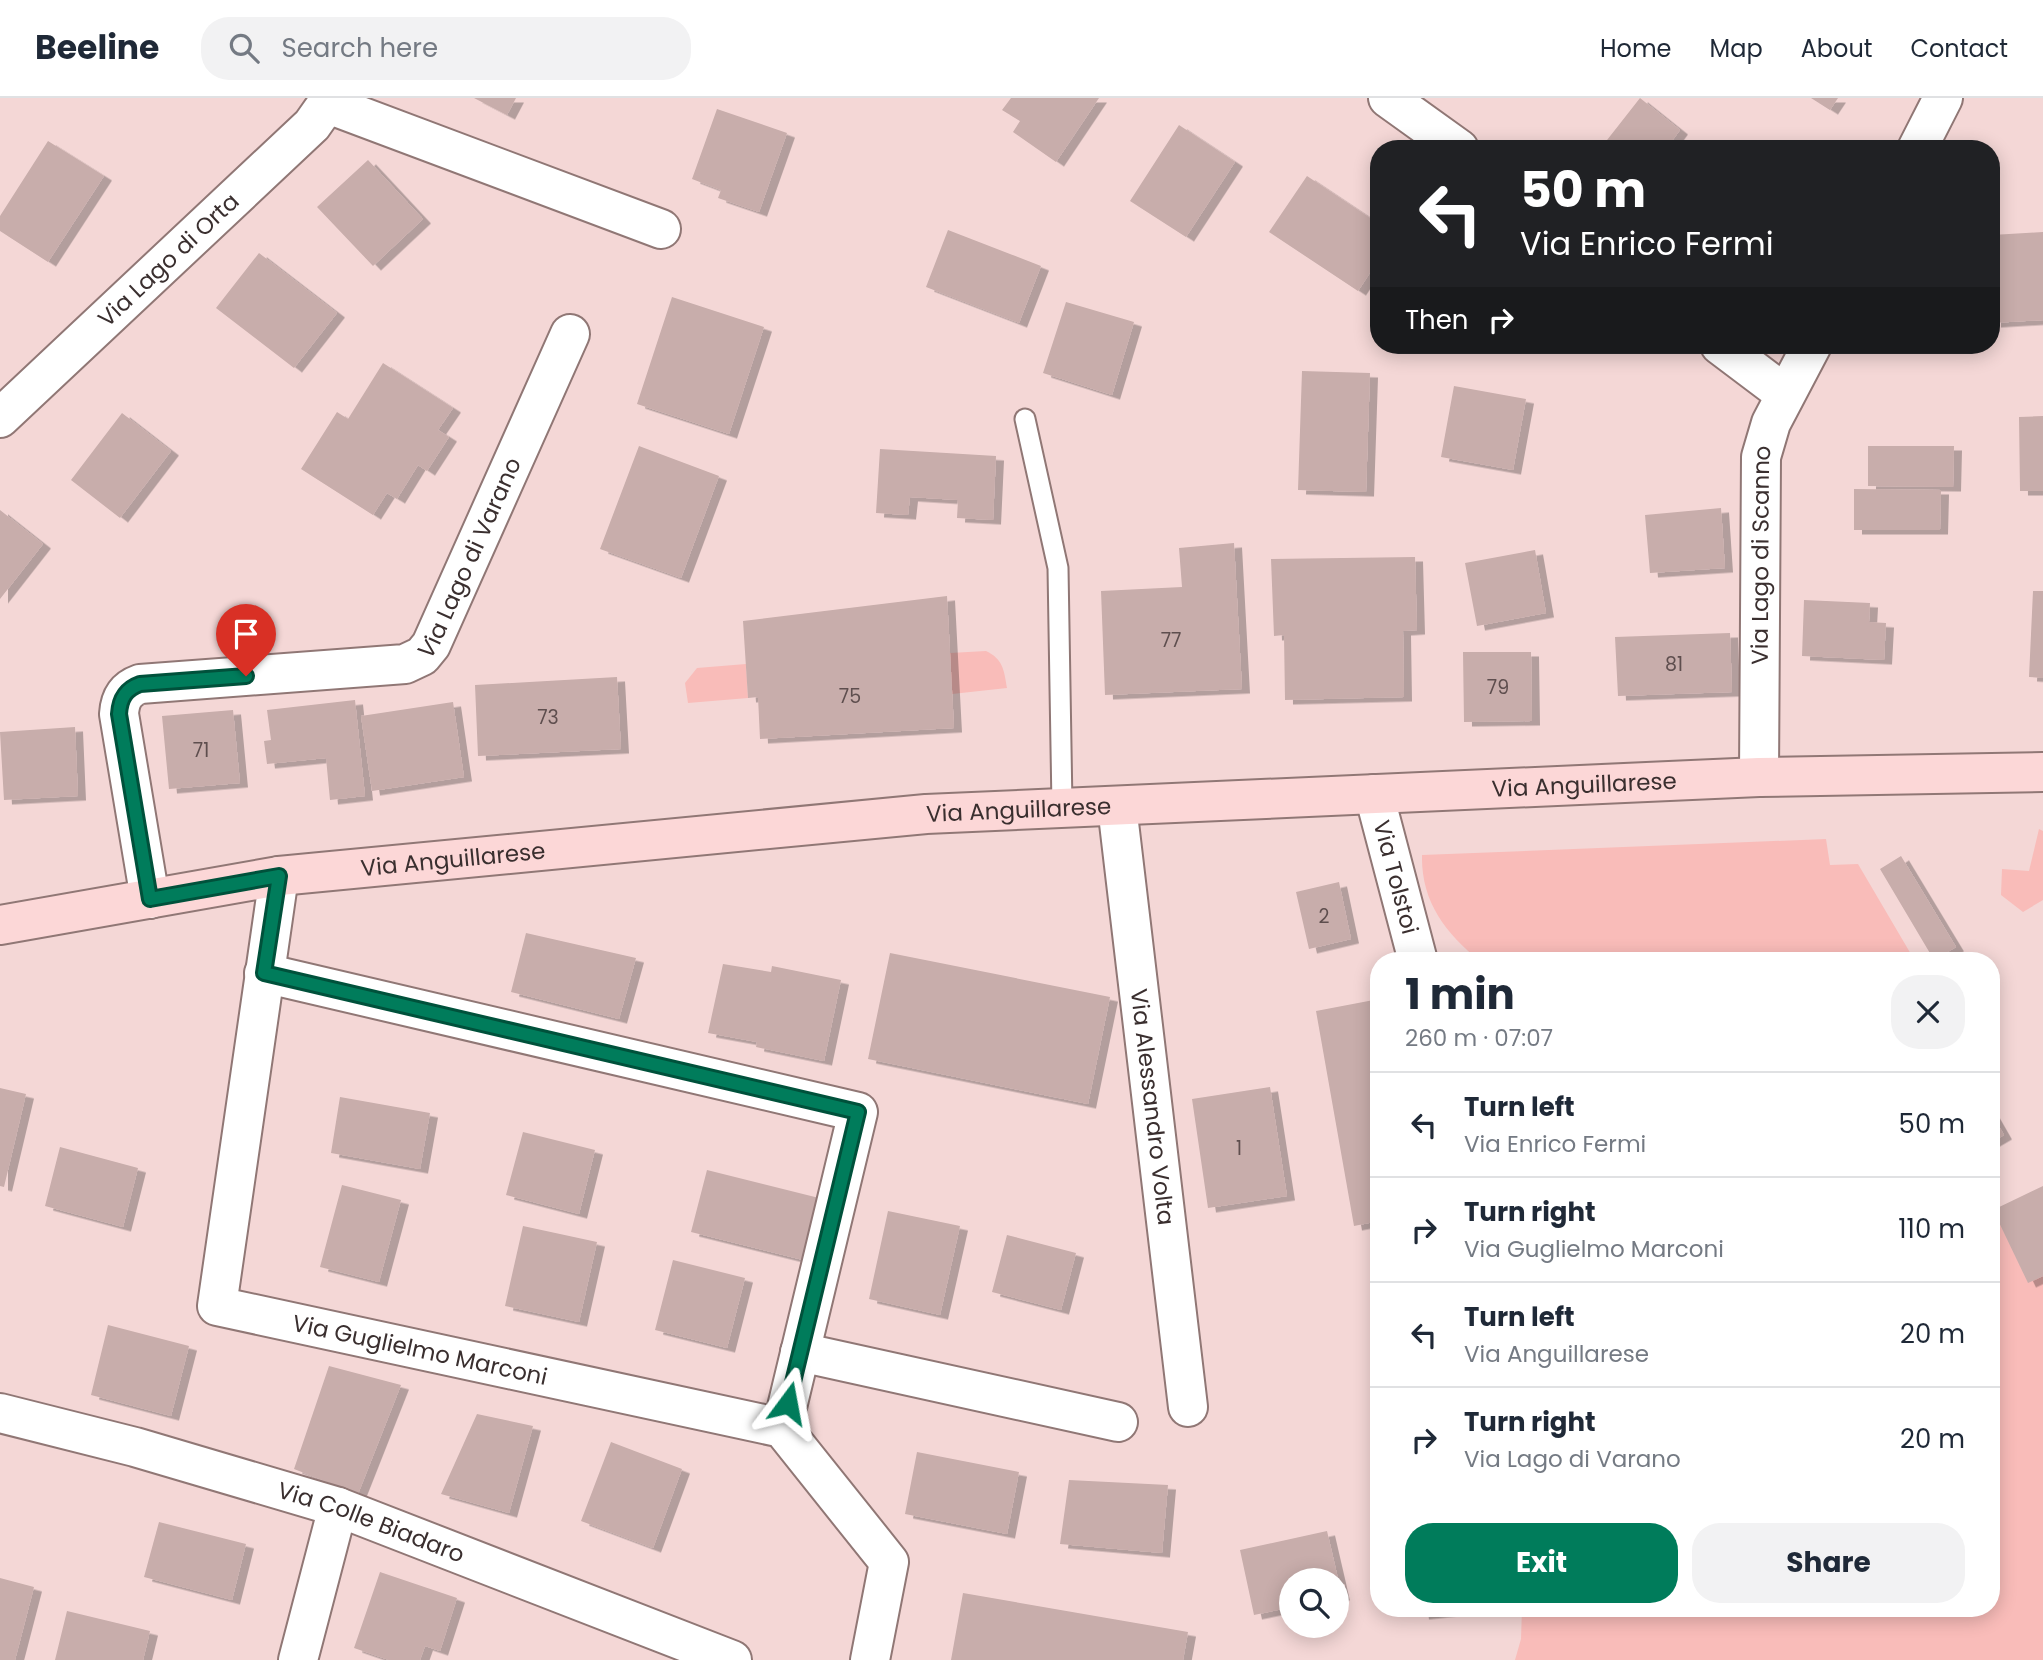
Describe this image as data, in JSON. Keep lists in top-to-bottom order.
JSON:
{
  "streets": {
    "main road": ["Via Anguillarese"],
    "street": [
      "Via Lago di Orta",
      "Via Lago di Varano",
      "Via Lago di Scanno",
      "Via Tolstoi",
      "Via Alessandro Volta",
      "Via Guglielmo Marconi",
      "Via Colle Biadaro"
    ]
  },
  "crossings": [
    ["Via Lago di Varano", "Via Anguillarese"],
    ["Via Lago di Scanno", "Via Anguillarese"],
    ["Via Anguillarese", "Via Tolstoi"],
    ["Via Anguillarese", "Via Alessandro Volta"],
    ["Via Anguillarese", "Via Guglielmo Marconi"]
  ],
  "house_numbers": [
    "77",
    "81",
    "79",
    "75",
    "73",
    "71",
    "2",
    "1"
  ],
  "page": {
    "header": "Beeline",
    "search": "Search here",
    "nav": [
      "Home",
      "Map",
      "About",
      "Contact"
    ],
    "turn": ["50 m", "Via Enrico Fermi"],
    "then": "Then",
    "heading": ["1 min", "260 m · 07:07"],
    "list": [
      {
        "name": "Turn left",
        "note": "Via Enrico Fermi",
        "value": "50 m"
      },
      {
        "name": "Turn right",
        "note": "Via Guglielmo Marconi",
        "value": "110 m"
      },
      {
        "name": "Turn left",
        "note": "Via Anguillarese",
        "value": "20 m"
      },
      {
        "name": "Turn right",
        "note": "Via Lago di Varano",
        "value": "20 m"
      }
    ],
    "buttons": ["Exit", "Share"]
  }
}
